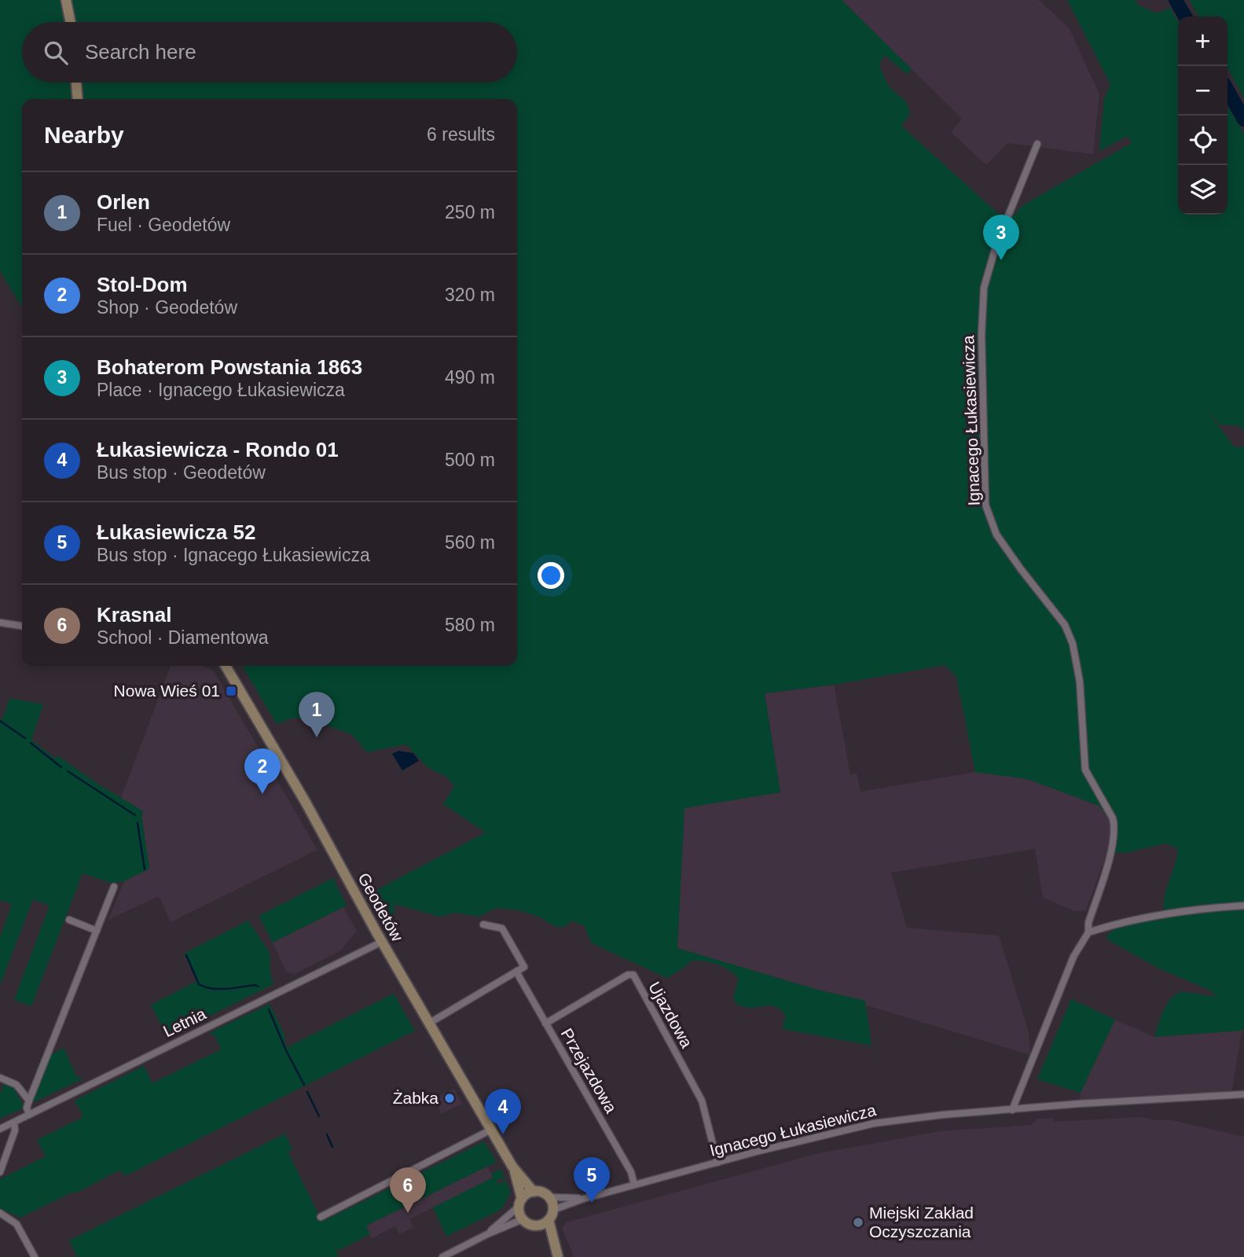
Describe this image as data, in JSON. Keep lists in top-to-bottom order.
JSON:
{
  "streets": {
    "main road": ["Geodetów"],
    "street": [
      "Ignacego Łukasiewicza",
      "Ujazdowa",
      "Letnia",
      "Przejazdowa"
    ]
  },
  "crossings": [
    ["Ignacego Łukasiewicza", "Geodetów"],
    ["Ignacego Łukasiewicza", "Ujazdowa"],
    ["Ignacego Łukasiewicza", "Przejazdowa"],
    ["Geodetów", "Letnia"],
    ["Ujazdowa", "Przejazdowa"]
  ],
  "places": {
    "transit": ["Nowa Wieś 01"],
    "other": ["Żabka", "Miejski Zakład Oczyszczania"]
  },
  "page": {
    "map_buttons": ["+", "−"],
    "search": "Search here",
    "heading": ["Nearby", "6 results"],
    "list": [
      {
        "mark": "1",
        "name": "Orlen",
        "note": "Fuel · Geodetów",
        "value": "250 m"
      },
      {
        "mark": "2",
        "name": "Stol-Dom",
        "note": "Shop · Geodetów",
        "value": "320 m"
      },
      {
        "mark": "3",
        "name": "Bohaterom Powstania 1863",
        "note": "Place · Ignacego Łukasiewicza",
        "value": "490 m"
      },
      {
        "mark": "4",
        "name": "Łukasiewicza - Rondo 01",
        "note": "Bus stop · Geodetów",
        "value": "500 m"
      },
      {
        "mark": "5",
        "name": "Łukasiewicza 52",
        "note": "Bus stop · Ignacego Łukasiewicza",
        "value": "560 m"
      },
      {
        "mark": "6",
        "name": "Krasnal",
        "note": "School · Diamentowa",
        "value": "580 m"
      }
    ],
    "pins": [
      "3",
      "1",
      "2",
      "4",
      "5",
      "6"
    ]
  }
}
